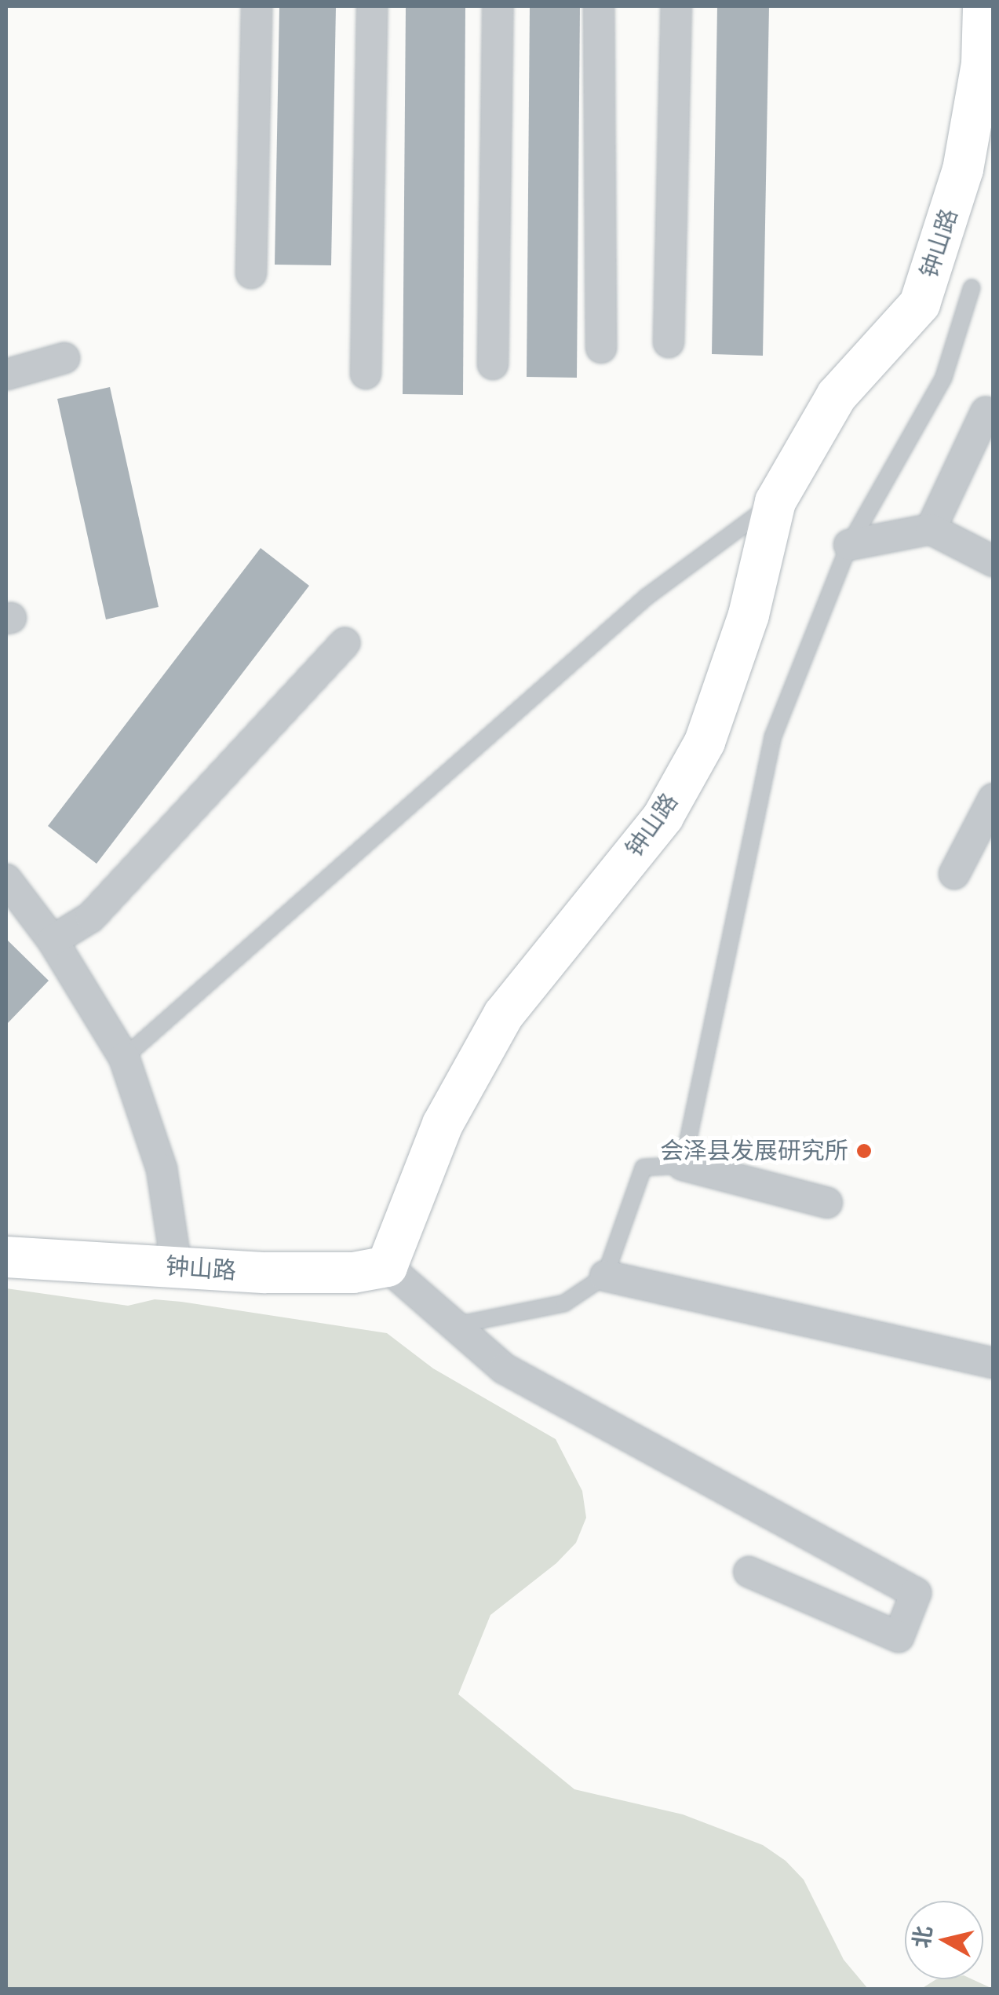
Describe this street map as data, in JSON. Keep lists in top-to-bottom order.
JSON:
{
  "streets": {
    "street": ["钟山路"]
  },
  "places": ["会泽县发展研究所"],
  "north": "left"
}
